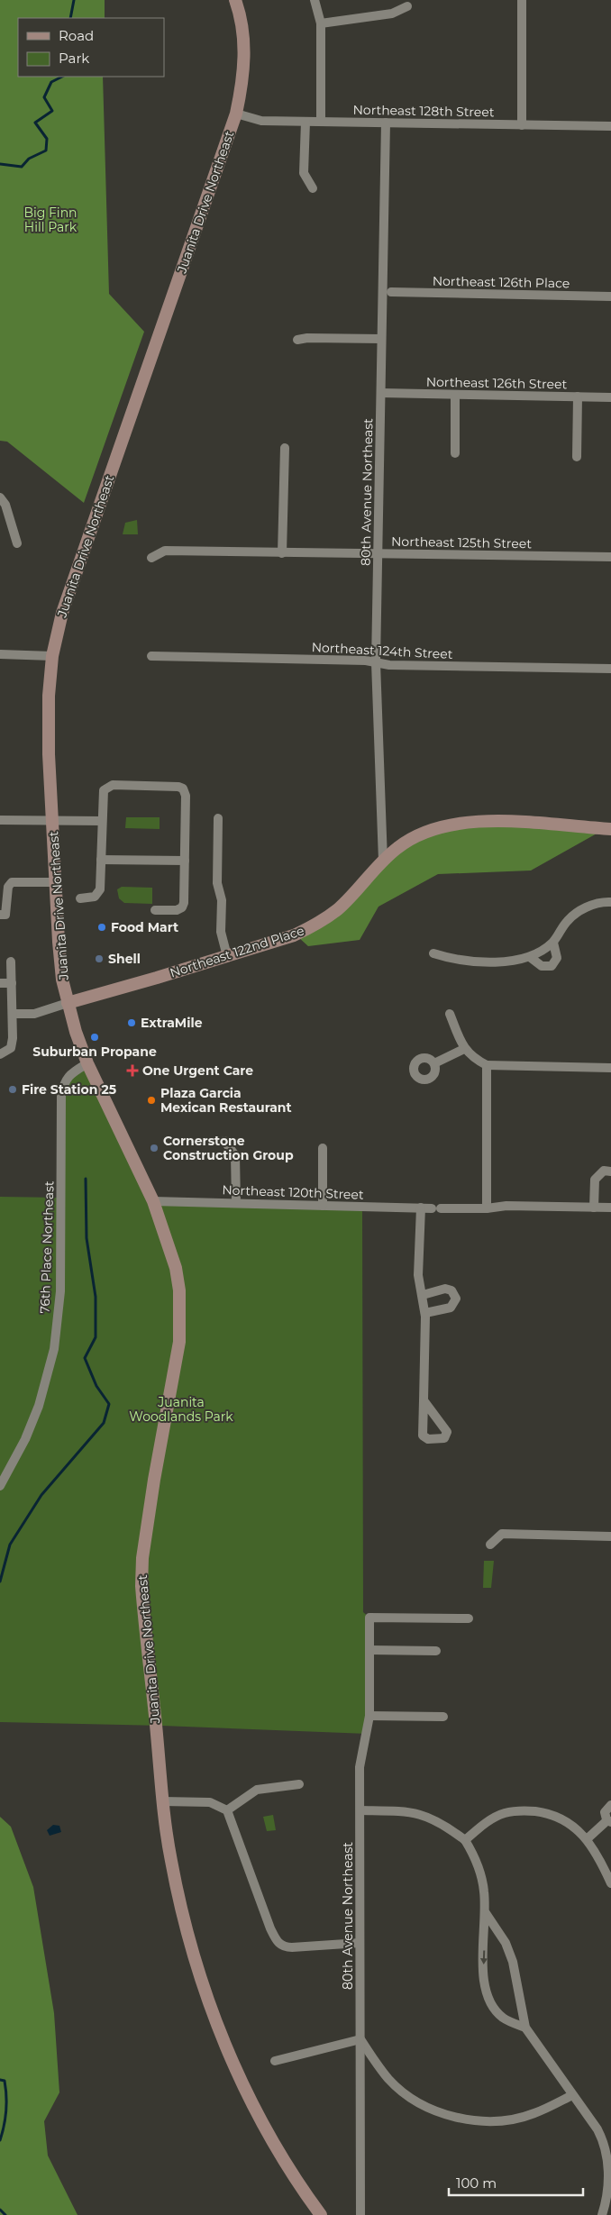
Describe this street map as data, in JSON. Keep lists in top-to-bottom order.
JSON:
{
  "streets": {
    "main road": ["Juanita Drive Northeast", "Northeast 122nd Place"],
    "street": [
      "Northeast 128th Street",
      "Northeast 126th Place",
      "Northeast 126th Street",
      "80th Avenue Northeast",
      "Northeast 125th Street",
      "Northeast 124th Street",
      "Northeast 120th Street",
      "76th Place Northeast"
    ]
  },
  "crossings": [
    ["Northeast 128th Street", "Juanita Drive Northeast"],
    ["Northeast 128th Street", "80th Avenue Northeast"],
    ["Juanita Drive Northeast", "Northeast 122nd Place"],
    ["Juanita Drive Northeast", "Northeast 120th Street"],
    ["Juanita Drive Northeast", "76th Place Northeast"],
    ["Northeast 126th Street", "80th Avenue Northeast"],
    ["80th Avenue Northeast", "Northeast 125th Street"],
    ["80th Avenue Northeast", "Northeast 124th Street"],
    ["80th Avenue Northeast", "Northeast 122nd Place"]
  ],
  "parks": ["Big Finn Hill Park", "Juanita Woodlands Park"],
  "places": {
    "other": [
      "Food Mart",
      "Shell",
      "ExtraMile",
      "Suburban Propane",
      "Fire Station 25",
      "Plaza Garcia Mexican Restaurant",
      "Cornerstone Construction Group"
    ],
    "health": ["One Urgent Care"]
  },
  "legend": ["Road", "Park"],
  "scale_bar": "100 m"
}
